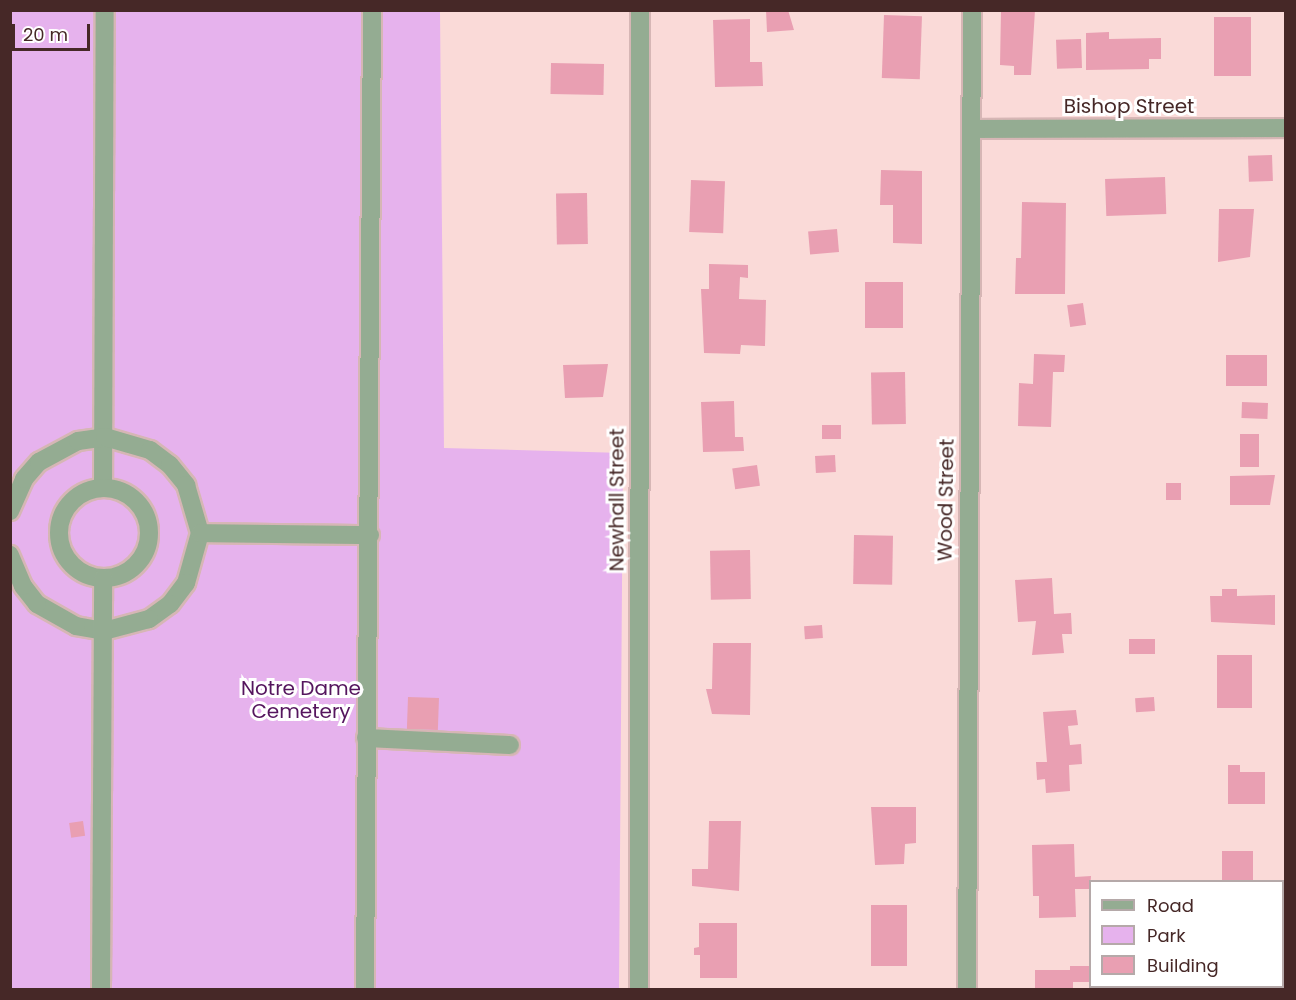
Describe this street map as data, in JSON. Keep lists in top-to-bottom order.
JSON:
{
  "streets": {
    "street": ["Bishop Street", "Newhall Street", "Wood Street"]
  },
  "crossings": [
    ["Bishop Street", "Wood Street"]
  ],
  "parks": ["Notre Dame Cemetery"],
  "legend": ["Road", "Park", "Building"],
  "scale_bar": "20 m"
}
